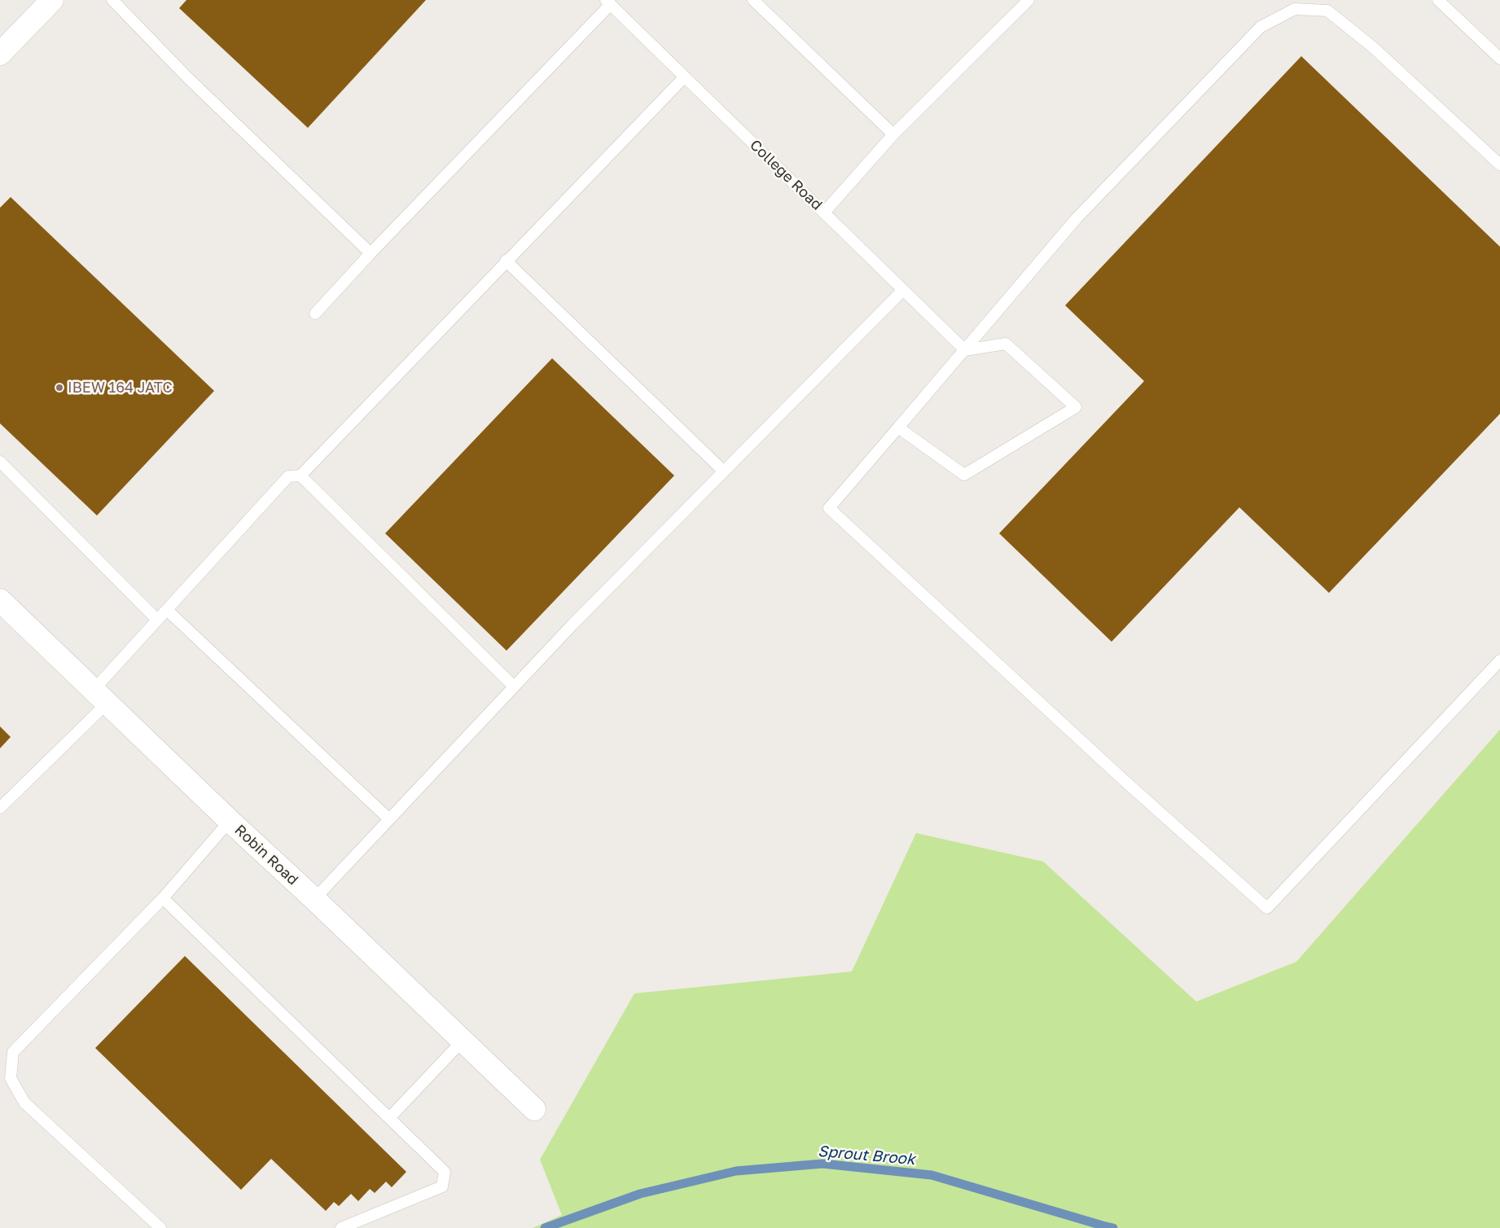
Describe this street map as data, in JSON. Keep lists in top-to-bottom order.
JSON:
{
  "streets": {
    "street": ["Robin Road"],
    "lane": ["College Road"]
  },
  "water": ["Sprout Brook"],
  "places": ["IBEW 164 JATC"]
}
